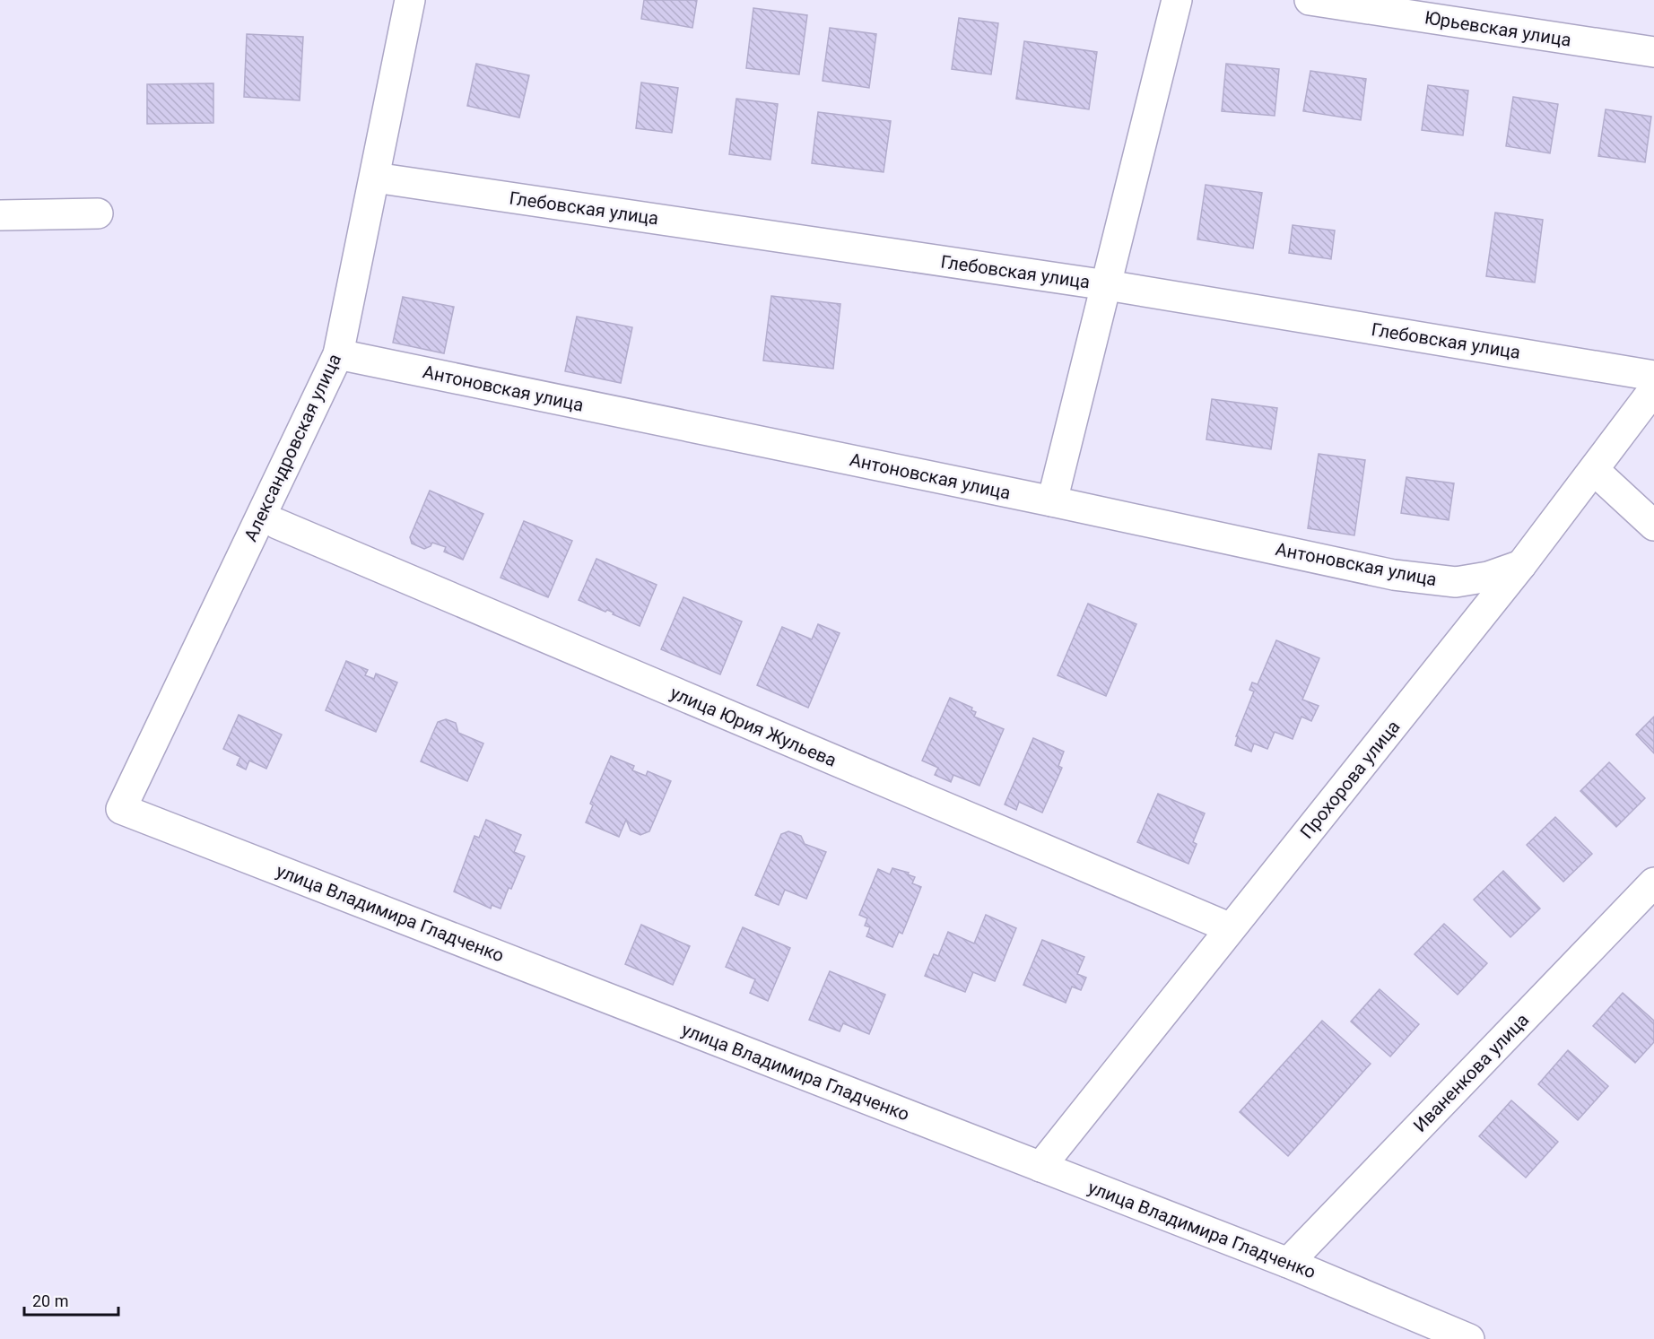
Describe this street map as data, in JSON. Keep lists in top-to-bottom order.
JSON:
{
  "streets": {
    "street": [
      "Юрьевская улица",
      "Глебовская улица",
      "Антоновская улица",
      "Александровская улица",
      "улица Юрия Жульева",
      "Прохорова улица",
      "улица Владимира Гладченко",
      "Иваненкова улица"
    ]
  },
  "crossings": [
    ["Глебовская улица", "Александровская улица"],
    ["Антоновская улица", "Александровская улица"],
    ["Антоновская улица", "Прохорова улица"],
    ["Александровская улица", "улица Владимира Гладченко"],
    ["улица Юрия Жульева", "Прохорова улица"],
    ["Прохорова улица", "улица Владимира Гладченко"],
    ["улица Владимира Гладченко", "Иваненкова улица"]
  ],
  "scale_bar": "20 m"
}
